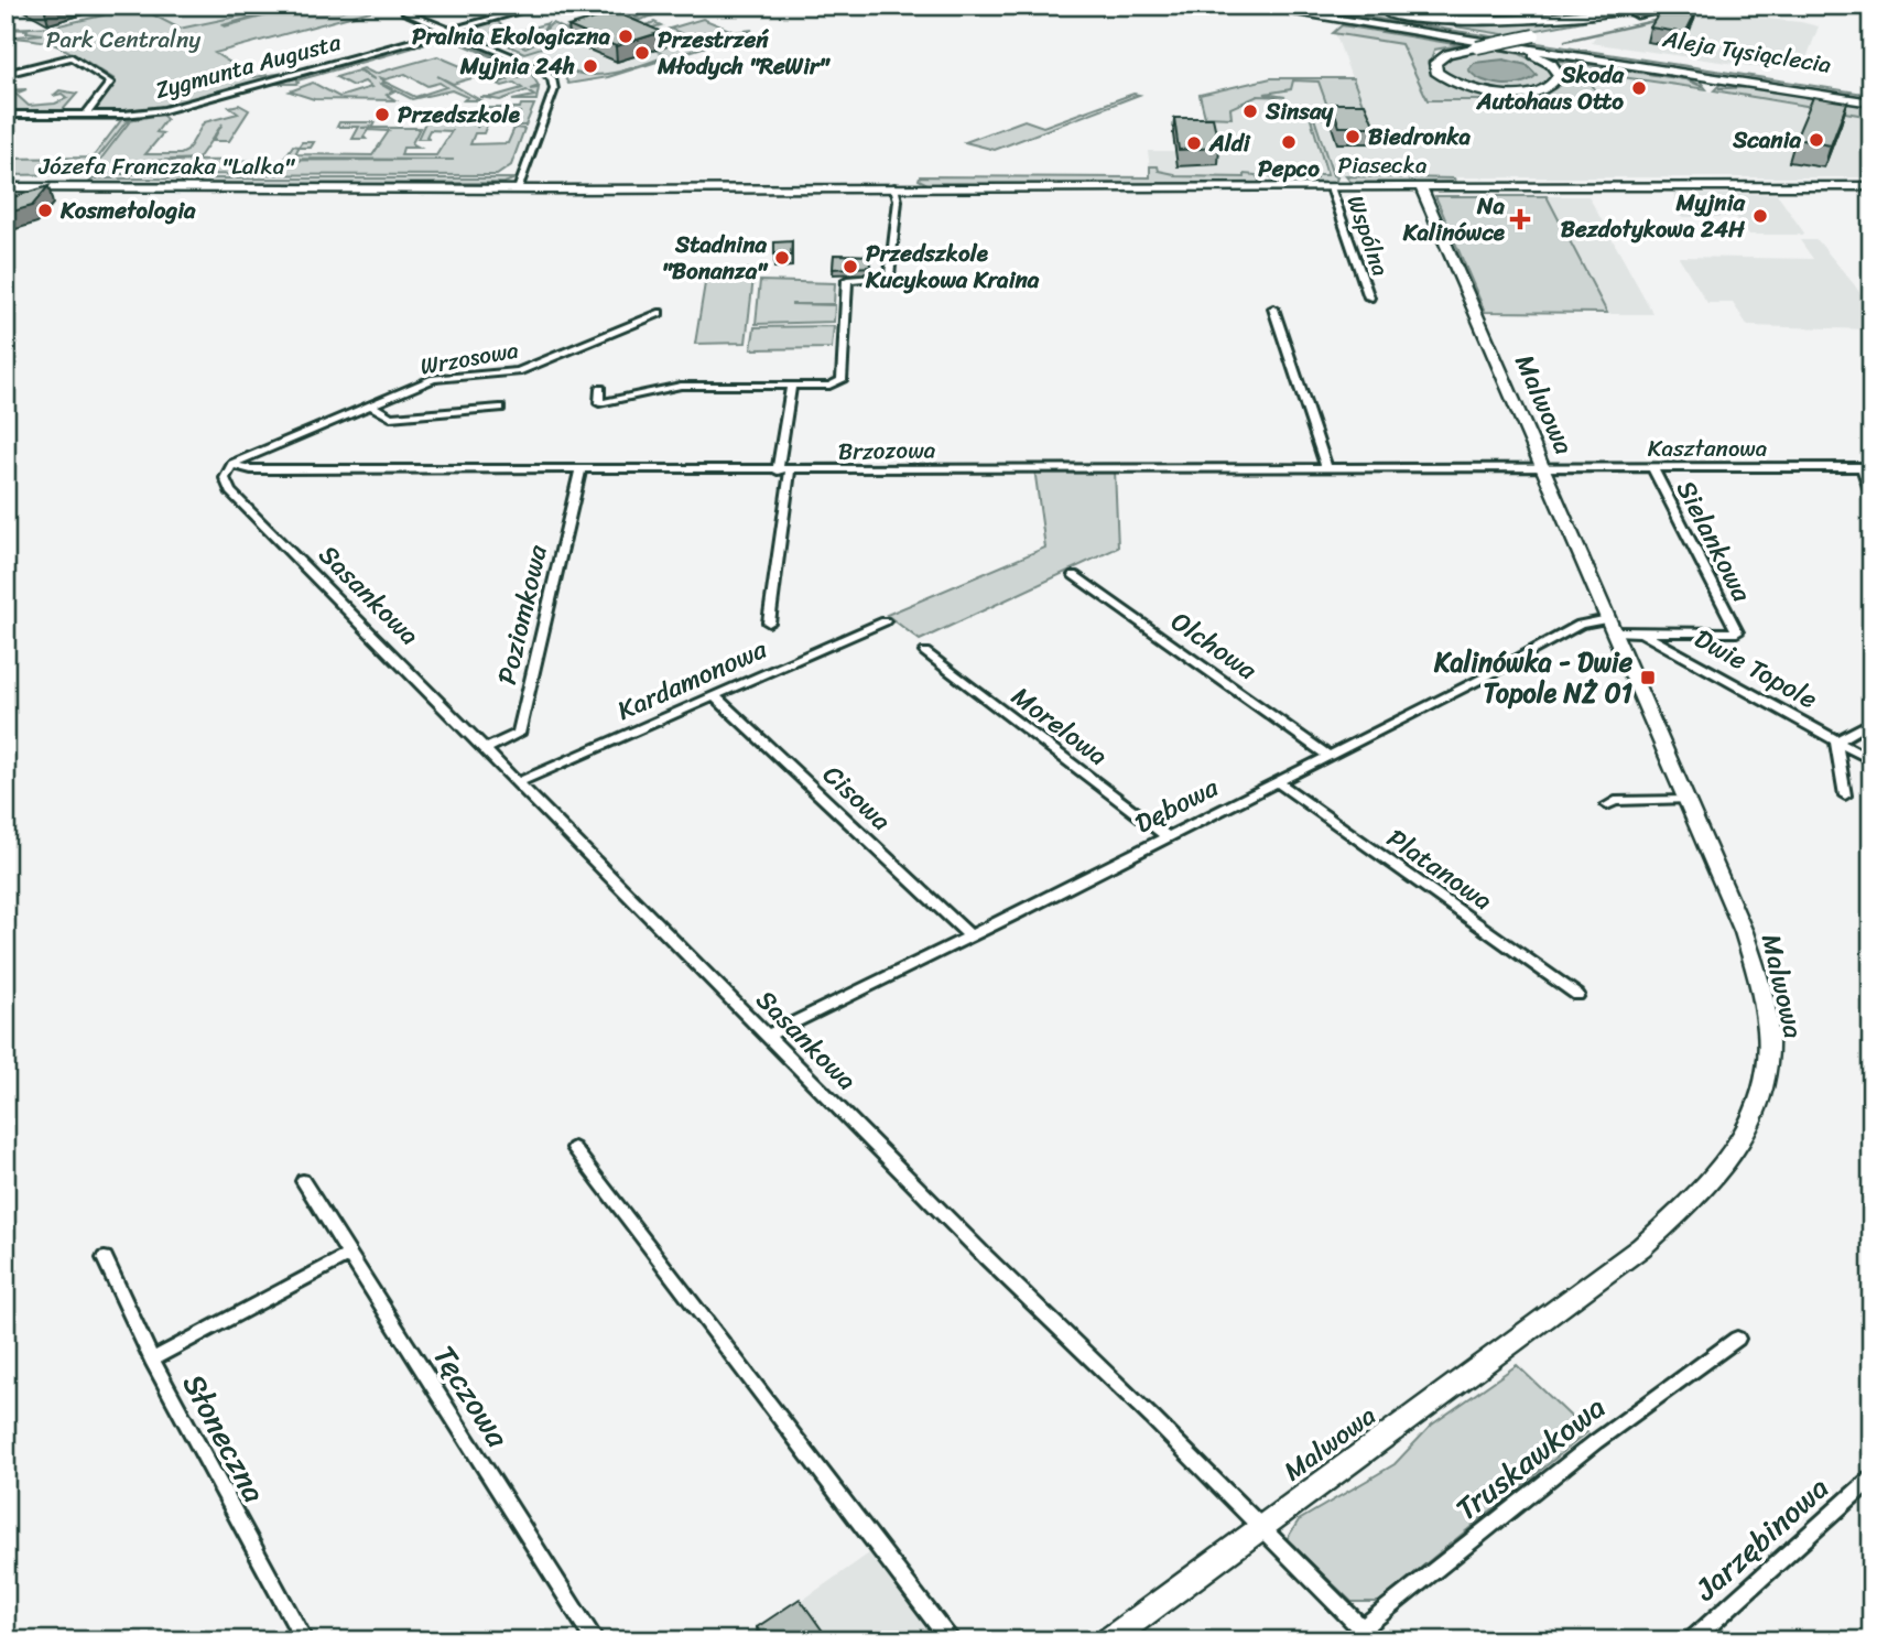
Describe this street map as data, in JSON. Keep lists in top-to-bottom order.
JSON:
{
  "streets": {
    "main road": ["Aleja Tysiąclecia"],
    "street": [
      "Zygmunta Augusta",
      "Piasecka",
      "Józefa Franczaka \"Lalka\"",
      "Wspólna",
      "Wrzosowa",
      "Malwowa",
      "Kasztanowa",
      "Brzozowa",
      "Sielankowa",
      "Sasankowa",
      "Poziomkowa",
      "Olchowa",
      "Dwie Topole",
      "Kardamonowa",
      "Morelowa",
      "Cisowa",
      "Dębowa",
      "Platanowa",
      "Tęczowa",
      "Słoneczna",
      "Truskawkowa",
      "Jarzębinowa"
    ]
  },
  "crossings": [
    ["Piasecka", "Józefa Franczaka \"Lalka\""],
    ["Piasecka", "Wspólna"],
    ["Piasecka", "Malwowa"],
    ["Wrzosowa", "Brzozowa"],
    ["Wrzosowa", "Sasankowa"],
    ["Malwowa", "Kasztanowa"],
    ["Malwowa", "Brzozowa"],
    ["Malwowa", "Sasankowa"],
    ["Malwowa", "Dwie Topole"],
    ["Malwowa", "Dębowa"],
    ["Kasztanowa", "Brzozowa"],
    ["Kasztanowa", "Sielankowa"],
    ["Brzozowa", "Sasankowa"],
    ["Brzozowa", "Poziomkowa"],
    ["Sielankowa", "Dwie Topole"],
    ["Sasankowa", "Poziomkowa"],
    ["Sasankowa", "Kardamonowa"],
    ["Sasankowa", "Dębowa"],
    ["Sasankowa", "Truskawkowa"],
    ["Olchowa", "Dębowa"],
    ["Dwie Topole", "Dębowa"],
    ["Kardamonowa", "Cisowa"],
    ["Morelowa", "Dębowa"],
    ["Cisowa", "Dębowa"],
    ["Dębowa", "Platanowa"]
  ],
  "parks": ["Park Centralny"],
  "places": {
    "other": [
      "Pralnia Ekologiczna",
      "Przestrzeń Młodych \"ReWir\"",
      "Myjnia 24h",
      "Skoda Autohaus Otto",
      "Sinsay",
      "Przedszkole",
      "Biedronka",
      "Scania",
      "Pepco",
      "Aldi",
      "Kosmetologia",
      "Myjnia Bezdotykowa 24H",
      "Stadnina \"Bonanza\"",
      "Przedszkole Kucykowa Kraina"
    ],
    "health": ["Na Kalinówce"],
    "transit": ["Kalinówka - Dwie Topole NŻ 01"]
  }
}
